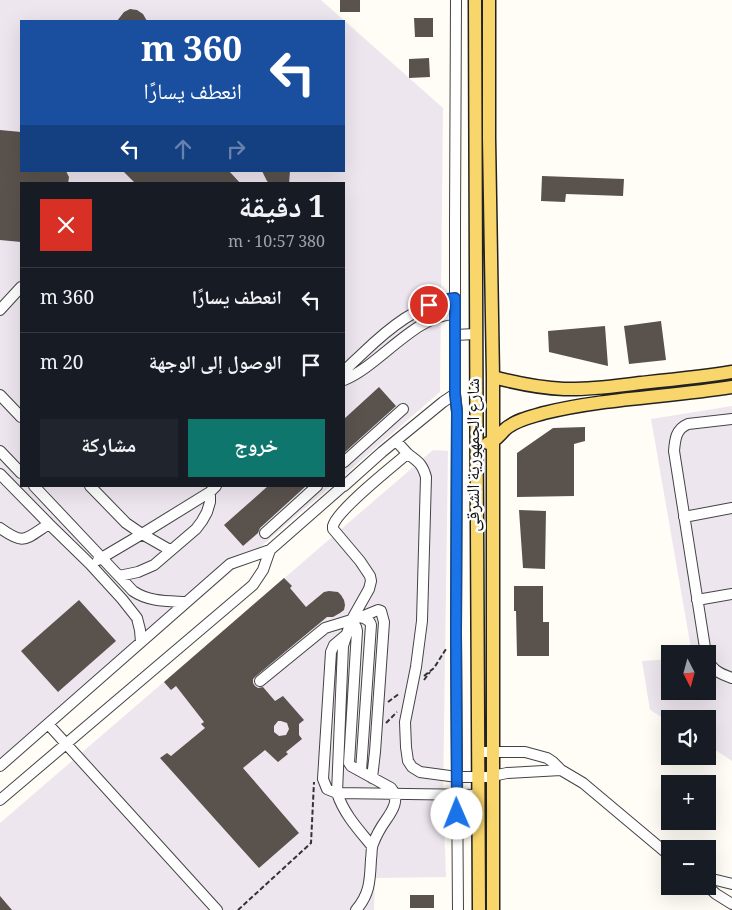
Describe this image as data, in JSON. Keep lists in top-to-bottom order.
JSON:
{
  "streets": {
    "main road": ["شارع الجمهورية الشرقى"]
  },
  "north": "bottom",
  "page": {
    "turn": ["360 m", "انعطف يسارًا"],
    "heading": ["1 دقيقة", "380 m · 10:57"],
    "list": [
      {
        "name": "انعطف يسارًا",
        "value": "360 m"
      },
      {
        "name": "الوصول إلى الوجهة",
        "value": "20 m"
      }
    ],
    "buttons": ["خروج", "مشاركة"],
    "map_buttons": ["+", "−"]
  }
}
